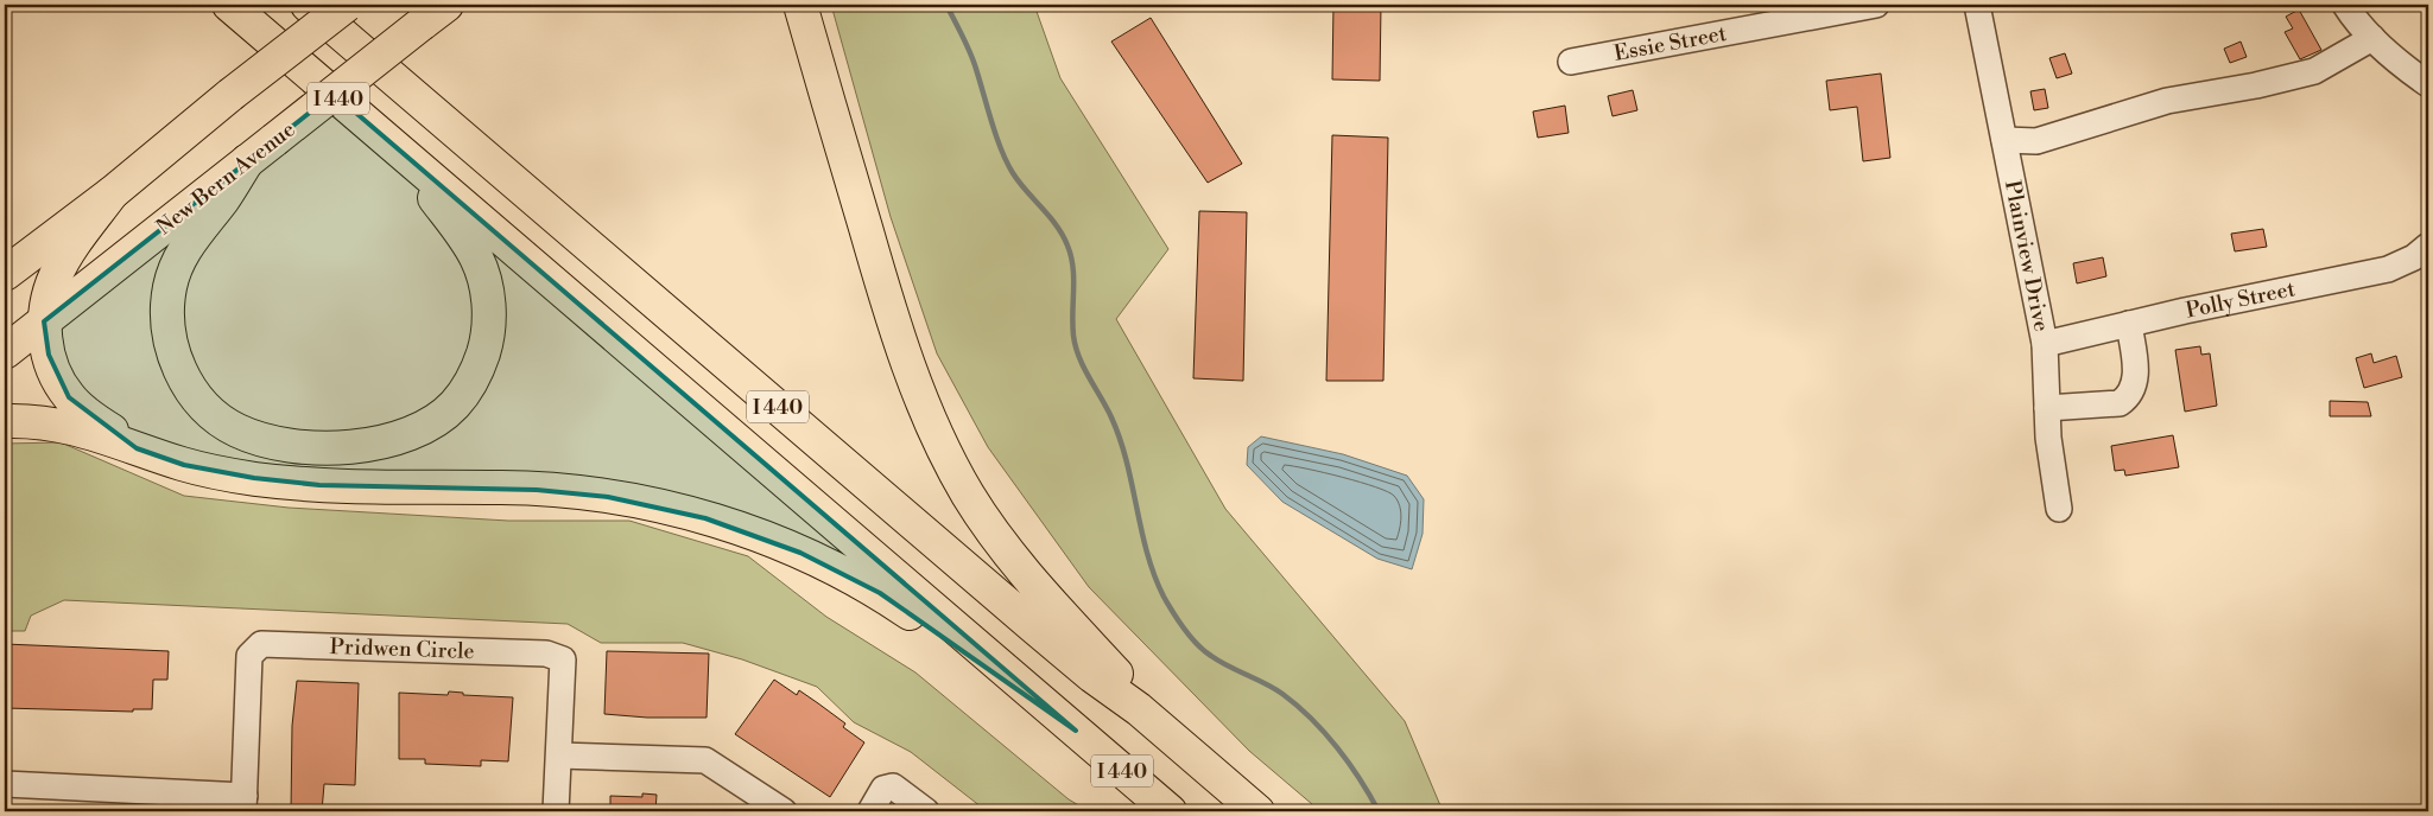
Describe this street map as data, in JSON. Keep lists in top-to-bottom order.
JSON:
{
  "streets": {
    "main road": ["I 440", "New Bern Avenue"],
    "street": [
      "Essie Street",
      "Plainview Drive",
      "Polly Street",
      "Pridwen Circle"
    ]
  },
  "crossings": [
    ["Plainview Drive", "Polly Street"]
  ]
}
